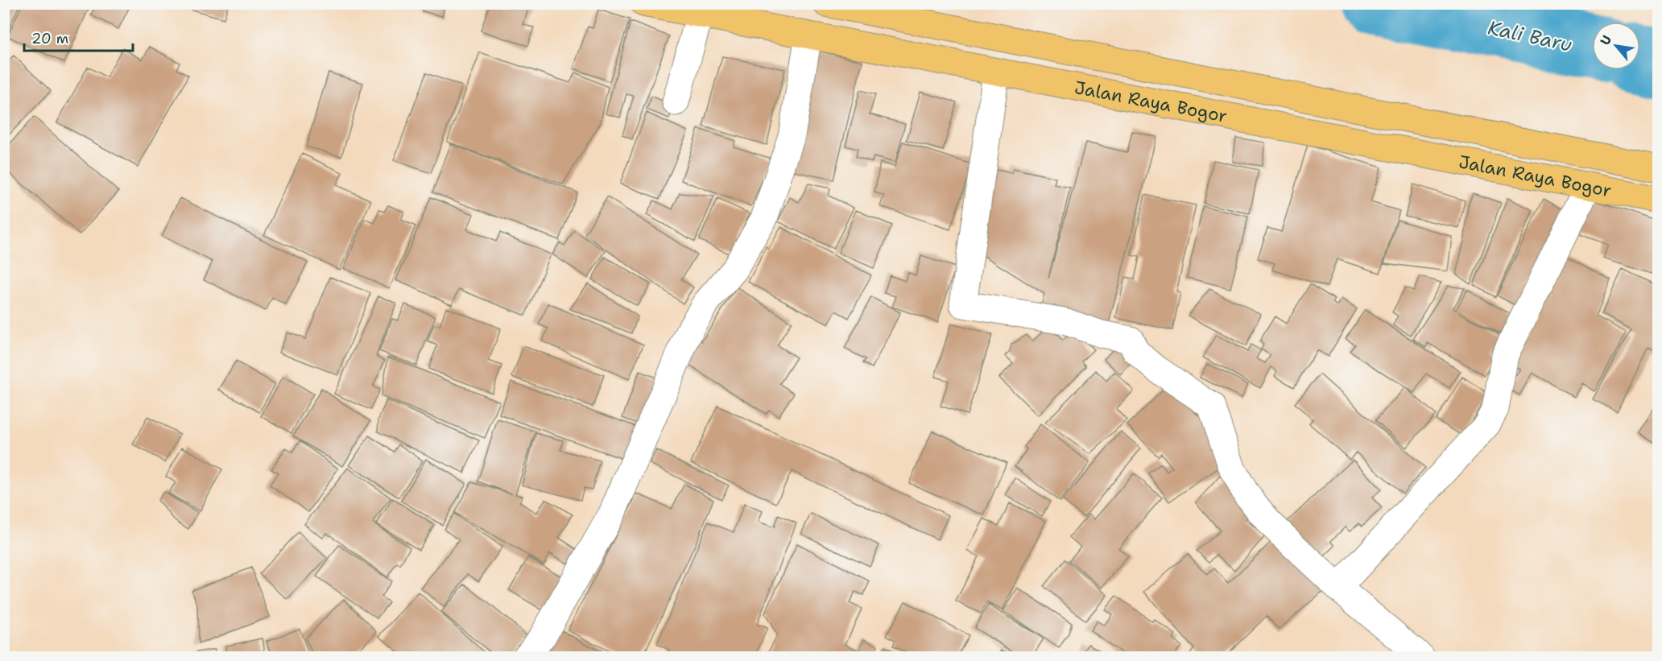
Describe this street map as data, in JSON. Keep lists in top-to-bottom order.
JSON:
{
  "streets": {
    "highway": ["Jalan Raya Bogor"]
  },
  "water": ["Kali Baru"],
  "scale_bar": "20 m",
  "north": "top left"
}
